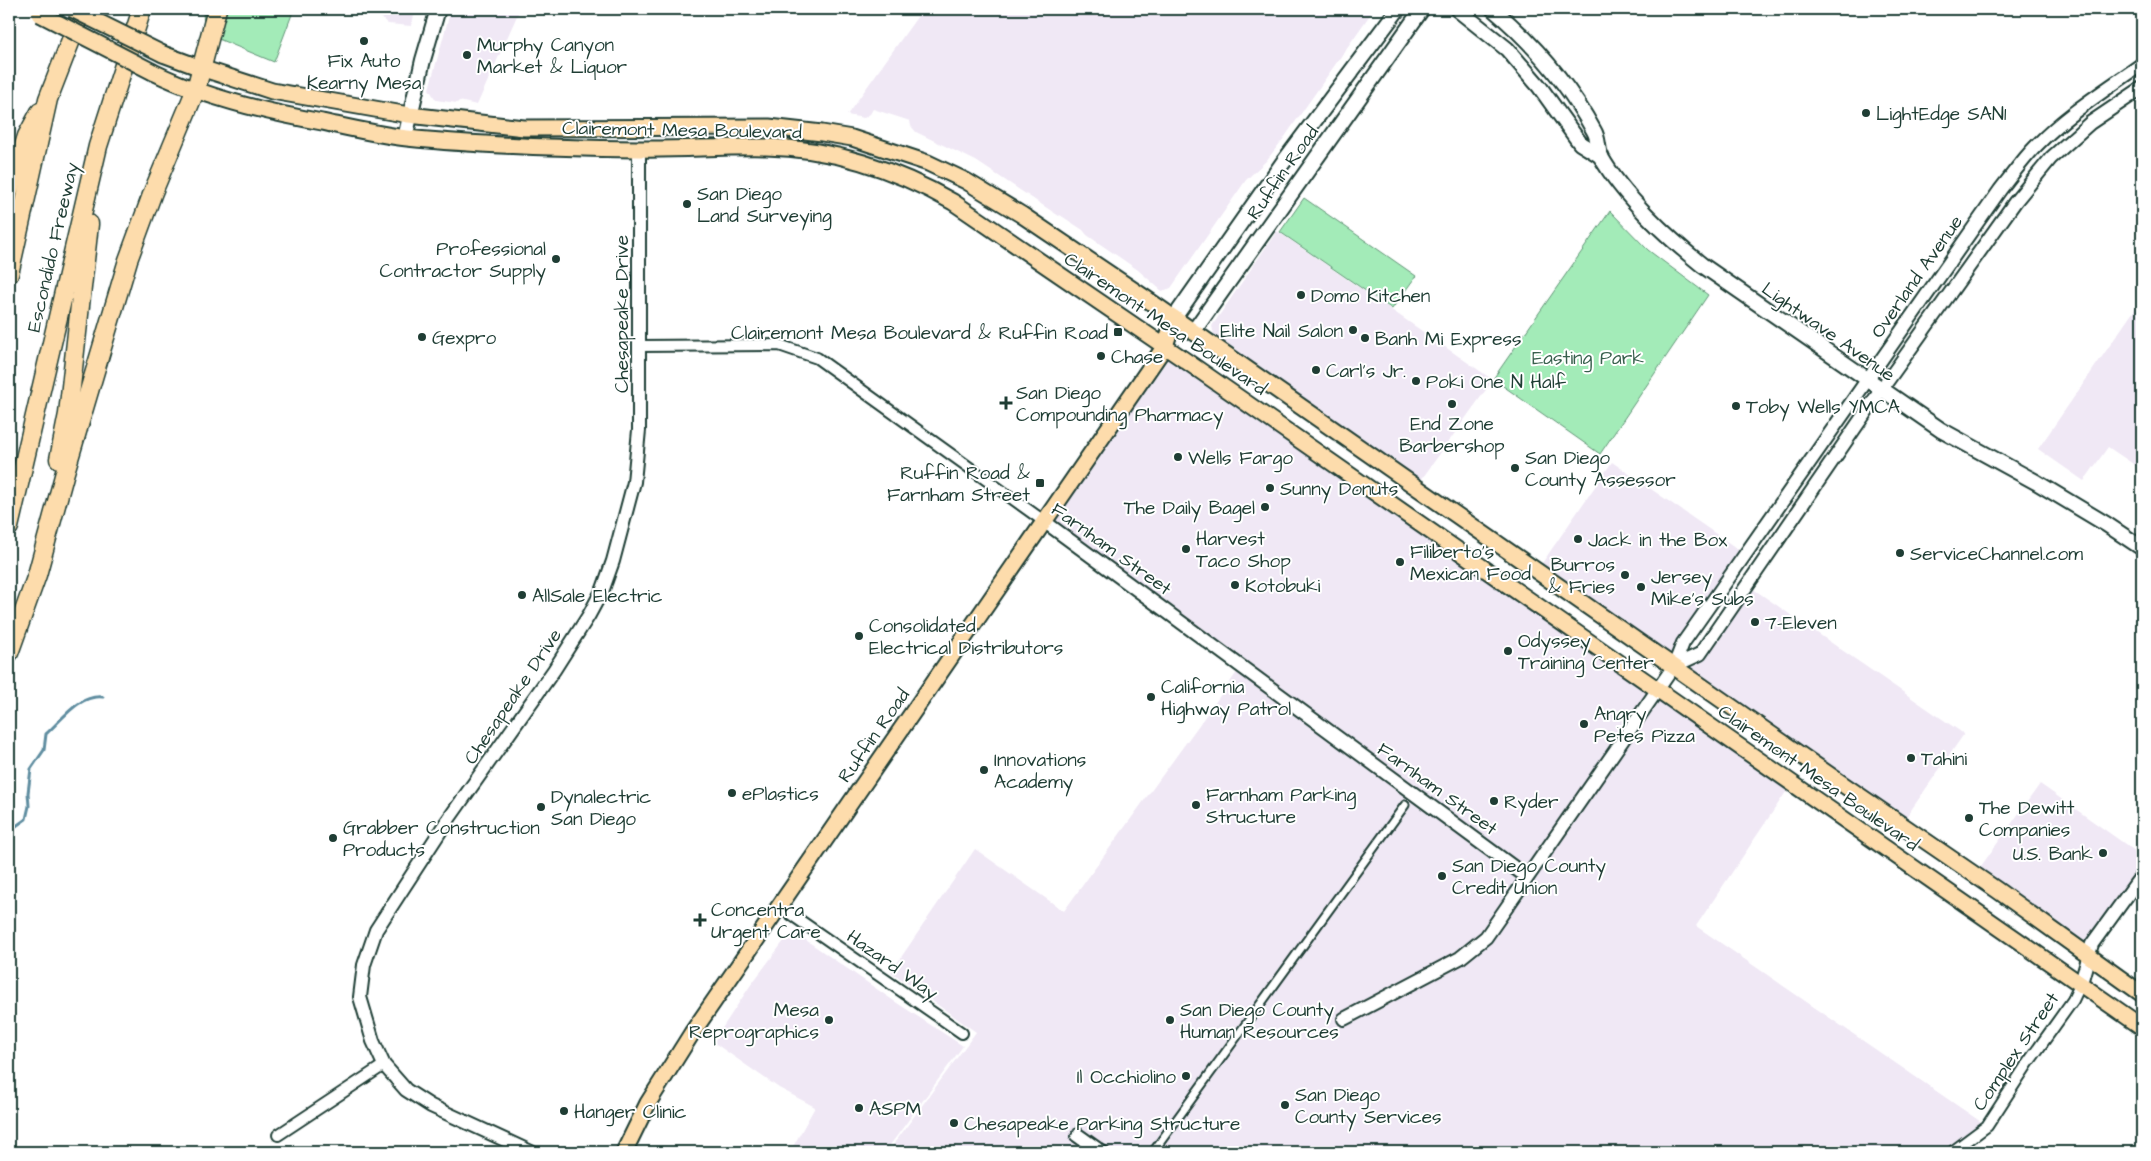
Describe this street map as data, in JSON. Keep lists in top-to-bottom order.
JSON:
{
  "streets": {
    "highway": ["Escondido Freeway"],
    "main road": ["Clairemont Mesa Boulevard", "Ruffin Road", "Lightwave Avenue"],
    "street": [
      "Overland Avenue",
      "Chesapeake Drive",
      "Farnham Street",
      "Hazard Way",
      "Complex Street"
    ]
  },
  "crossings": [
    ["Clairemont Mesa Boulevard", "Ruffin Road"],
    ["Clairemont Mesa Boulevard", "Overland Avenue"],
    ["Clairemont Mesa Boulevard", "Chesapeake Drive"],
    ["Clairemont Mesa Boulevard", "Complex Street"],
    ["Ruffin Road", "Farnham Street"],
    ["Ruffin Road", "Hazard Way"],
    ["Overland Avenue", "Lightwave Avenue"],
    ["Overland Avenue", "Farnham Street"],
    ["Chesapeake Drive", "Farnham Street"]
  ],
  "parks": ["Easting Park"],
  "places": {
    "other": [
      "Fix Auto Kearny Mesa",
      "Murphy Canyon Market & Liquor",
      "LightEdge SAN1",
      "San Diego Land Surveying",
      "Professional Contractor Supply",
      "Domo Kitchen",
      "Elite Nail Salon",
      "Gexpro",
      "Banh Mi Express",
      "Chase",
      "Carl's Jr.",
      "Poki One N Half",
      "End Zone Barbershop",
      "Toby Wells YMCA",
      "Wells Fargo",
      "San Diego County Assessor",
      "Sunny Donuts",
      "The Daily Bagel",
      "Jack in the Box",
      "Harvest Taco Shop",
      "ServiceChannel.com",
      "Filiberto’s Mexican Food",
      "Burros & Fries",
      "Kotobuki",
      "Jersey Mike's Subs",
      "AllSale Electric",
      "7-Eleven",
      "Consolidated Electrical Distributors",
      "Odyssey Training Center",
      "California Highway Patrol",
      "Angry Petes Pizza",
      "Tahini",
      "Innovations Academy",
      "ePlastics",
      "Ryder",
      "Farnham Parking Structure",
      "Dynalectric San Diego",
      "The Dewitt Companies",
      "Grabber Construction Products",
      "U.S. Bank",
      "San Diego County Credit Union",
      "Mesa Reprographics",
      "San Diego County Human Resources",
      "Il Occhiolino",
      "San Diego County Services",
      "ASPM",
      "Hanger Clinic",
      "Chesapeake Parking Structure"
    ],
    "transit": ["Clairemont Mesa Boulevard & Ruffin Road", "Ruffin Road & Farnham Street"],
    "health": ["San Diego Compounding Pharmacy", "Concentra Urgent Care"]
  }
}
